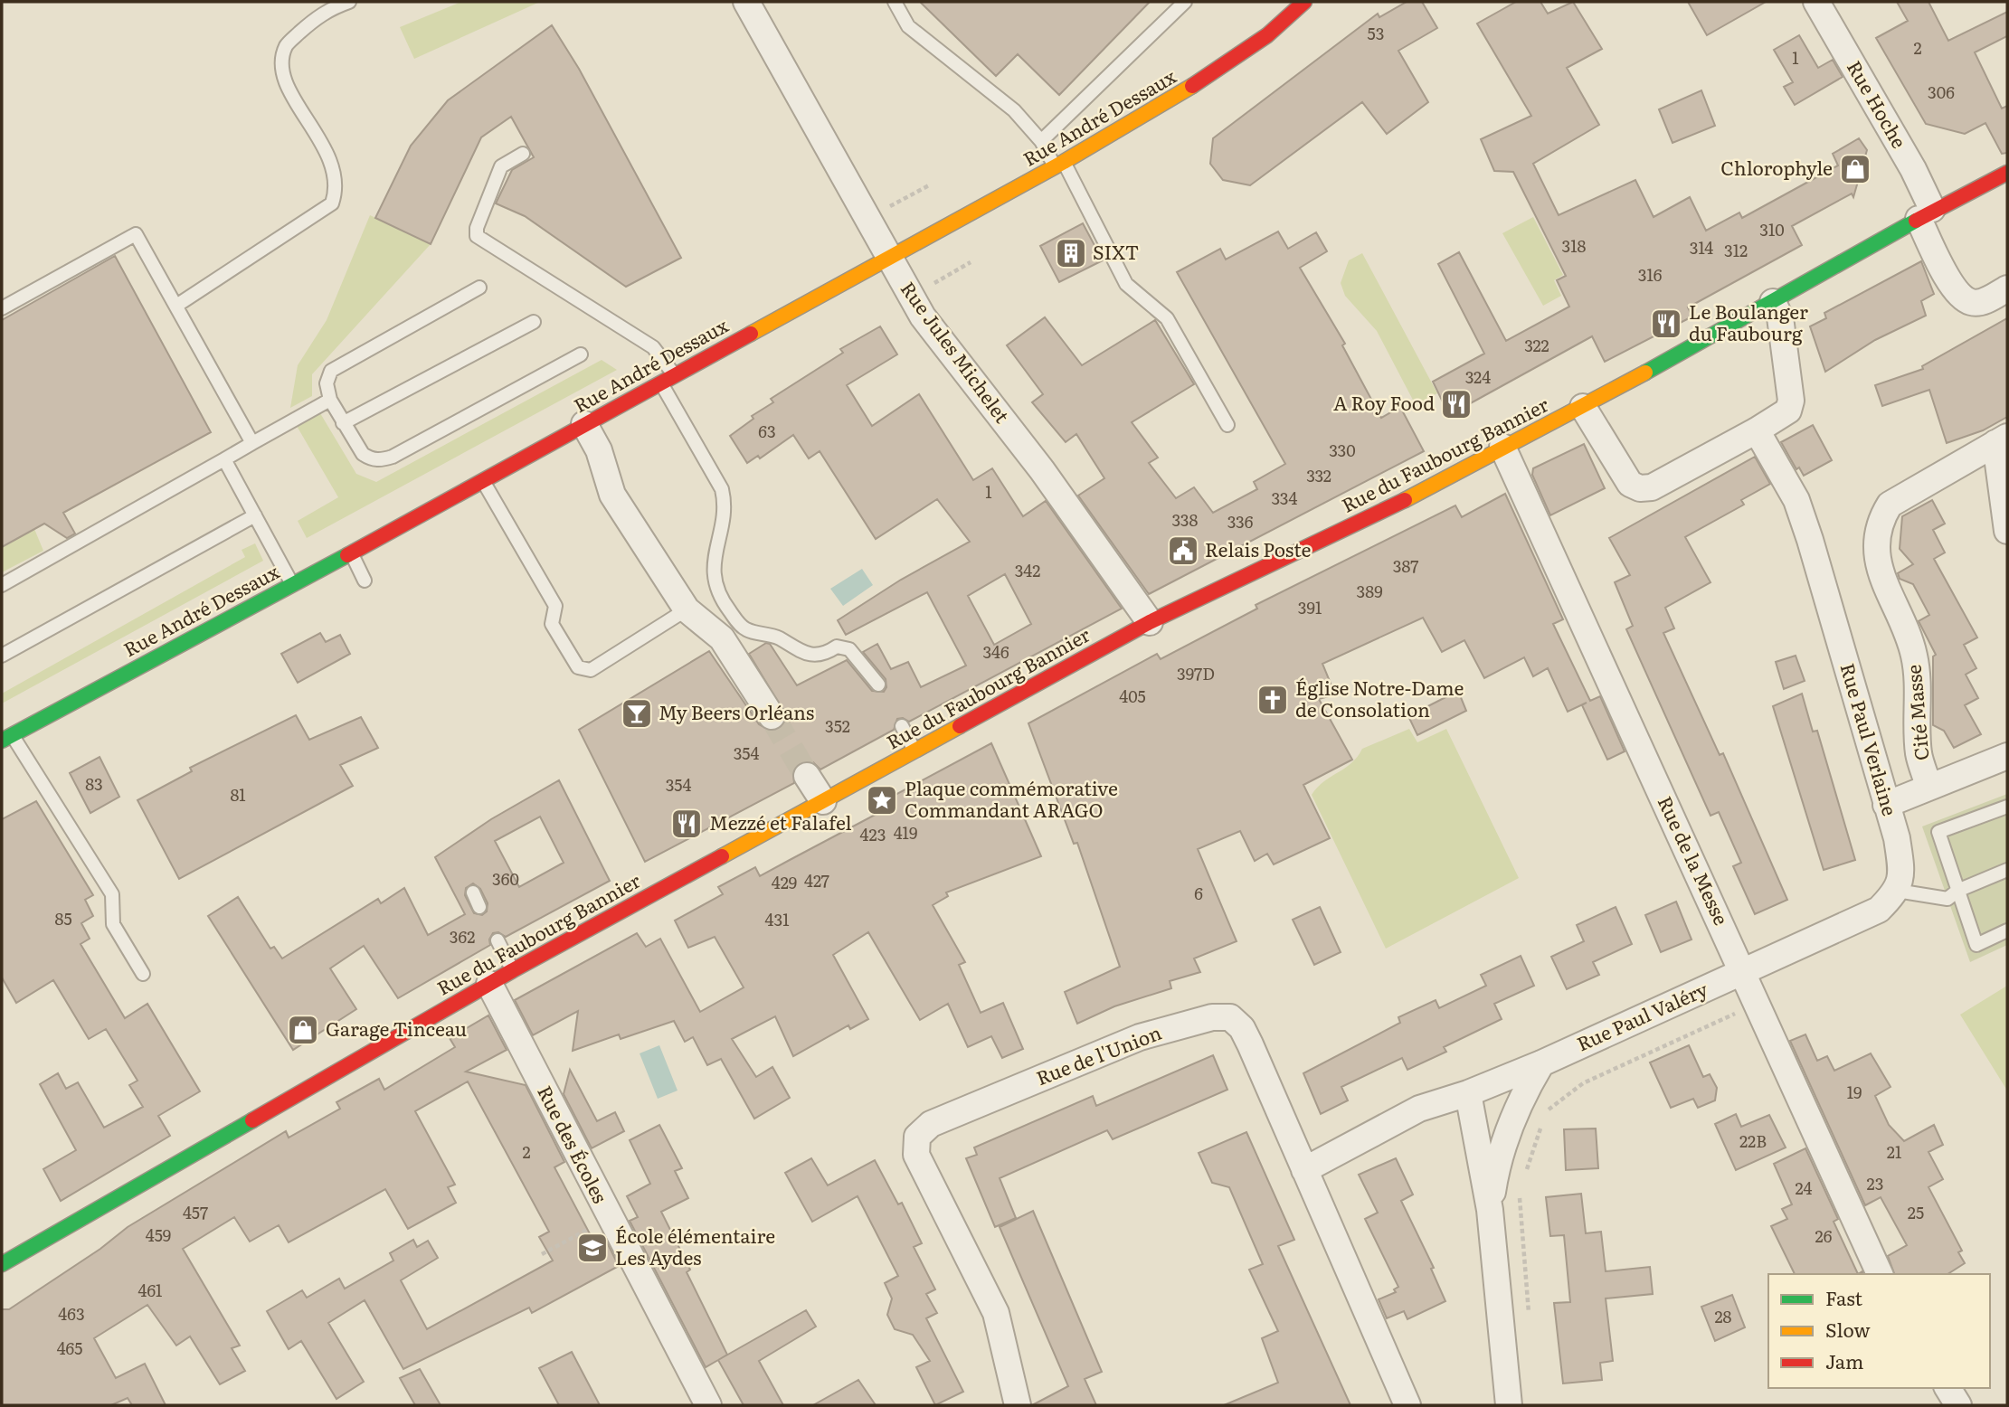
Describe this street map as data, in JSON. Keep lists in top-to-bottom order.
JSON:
{
  "streets": {
    "main road": ["Rue André Dessaux", "Rue du Faubourg Bannier"],
    "street": [
      "Rue Hoche",
      "Rue Jules Michelet",
      "Cité Masse",
      "Rue Paul Verlaine",
      "Rue de la Messe",
      "Rue Paul Valéry",
      "Rue de l'Union",
      "Rue des Écoles"
    ]
  },
  "crossings": [
    ["Rue Hoche", "Rue du Faubourg Bannier"],
    ["Rue André Dessaux", "Rue Jules Michelet"],
    ["Rue Jules Michelet", "Rue du Faubourg Bannier"],
    ["Rue du Faubourg Bannier", "Rue de la Messe"],
    ["Rue du Faubourg Bannier", "Rue des Écoles"],
    ["Rue de la Messe", "Rue Paul Valéry"],
    ["Rue Paul Valéry", "Rue de l'Union"]
  ],
  "places": {
    "shop": ["Chlorophyle", "Garage Tinceau"],
    "building": ["SIXT"],
    "restaurant": ["Le Boulanger du Faubourg", "A Roy Food", "Mezzé et Falafel"],
    "public building": ["Relais Poste"],
    "church": ["Église Notre-Dame de Consolation"],
    "bar": ["My Beers Orléans"],
    "place": ["Plaque commémorative Commandant ARAGO"],
    "school or university": ["École élémentaire Les Aydes"]
  },
  "house_numbers": [
    "53",
    "2",
    "1",
    "306",
    "310",
    "318",
    "314",
    "312",
    "316",
    "322",
    "324",
    "63",
    "330",
    "332",
    "1",
    "334",
    "338",
    "336",
    "387",
    "342",
    "389",
    "391",
    "346",
    "397D",
    "405",
    "352",
    "354",
    "83",
    "354",
    "81",
    "419",
    "423",
    "360",
    "427",
    "429",
    "6",
    "85",
    "431",
    "362",
    "19",
    "22B",
    "2",
    "21",
    "23",
    "24",
    "457",
    "25",
    "459",
    "26",
    "461",
    "463",
    "28",
    "465"
  ],
  "legend": ["Fast", "Slow", "Jam"]
}
